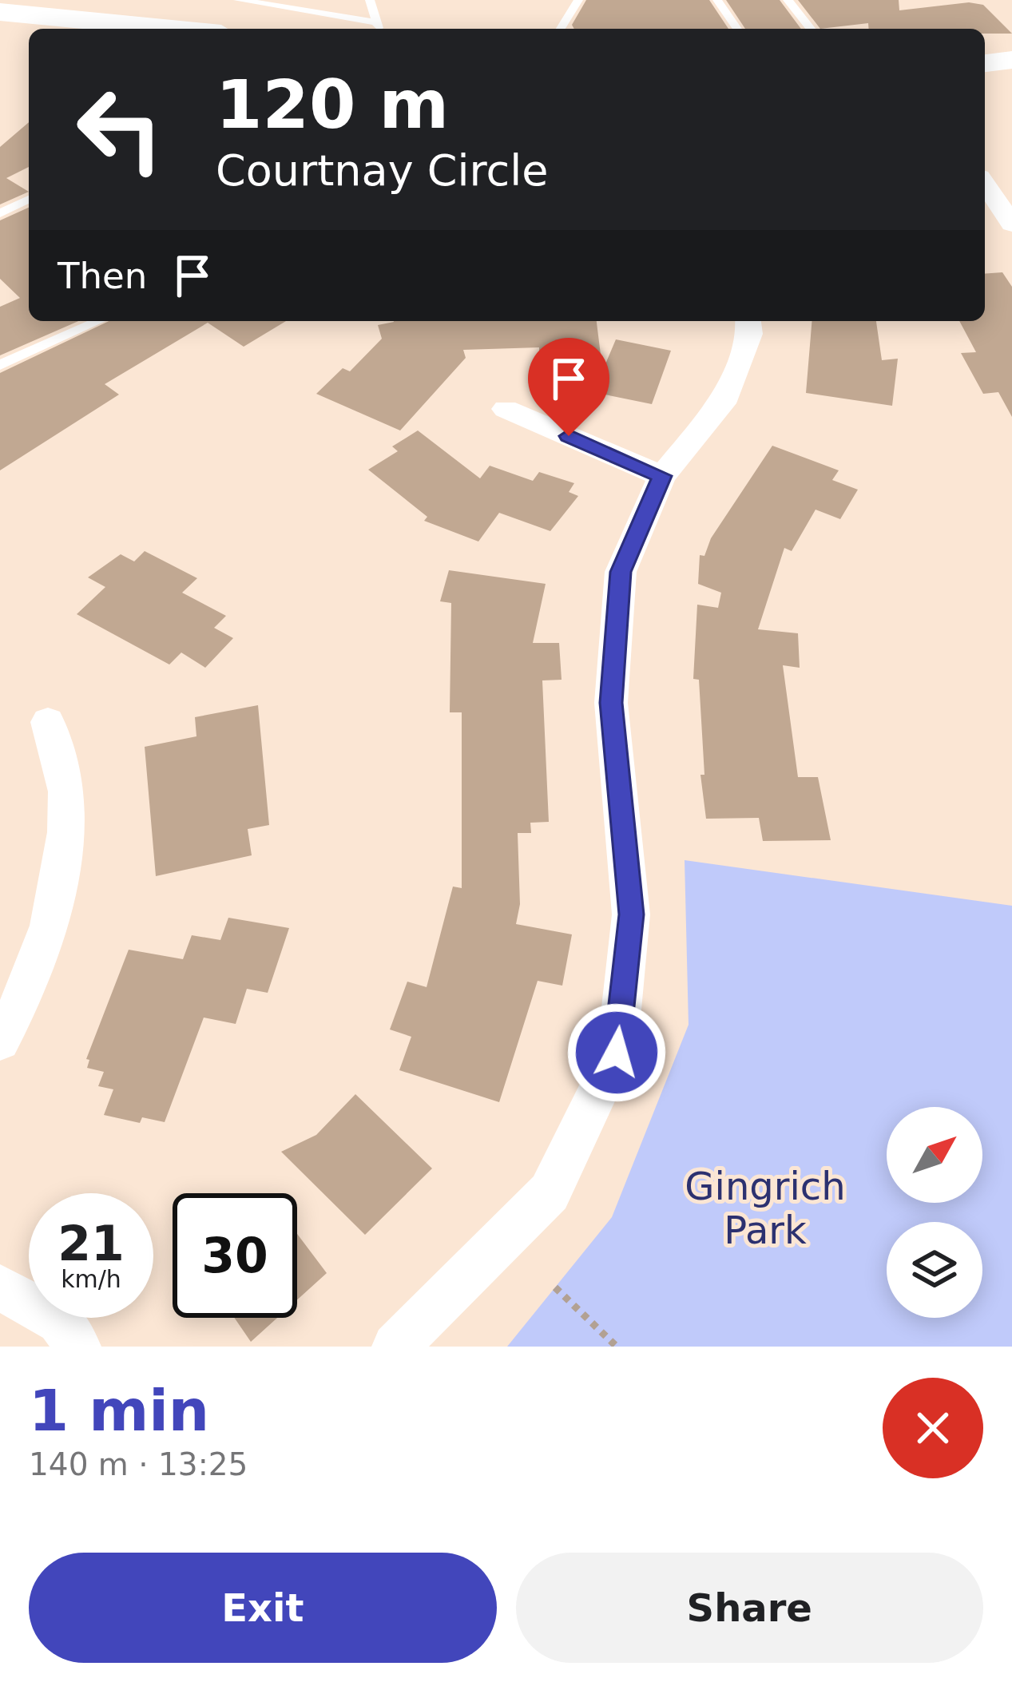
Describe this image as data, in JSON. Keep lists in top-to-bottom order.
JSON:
{
  "parks": ["Gingrich Park"],
  "north": "top right",
  "page": {
    "turn": ["120 m", "Courtnay Circle"],
    "then": "Then",
    "speed": "21 km/h",
    "limit": "30",
    "heading": ["1 min", "140 m · 13:25"],
    "buttons": ["Exit", "Share"]
  }
}
